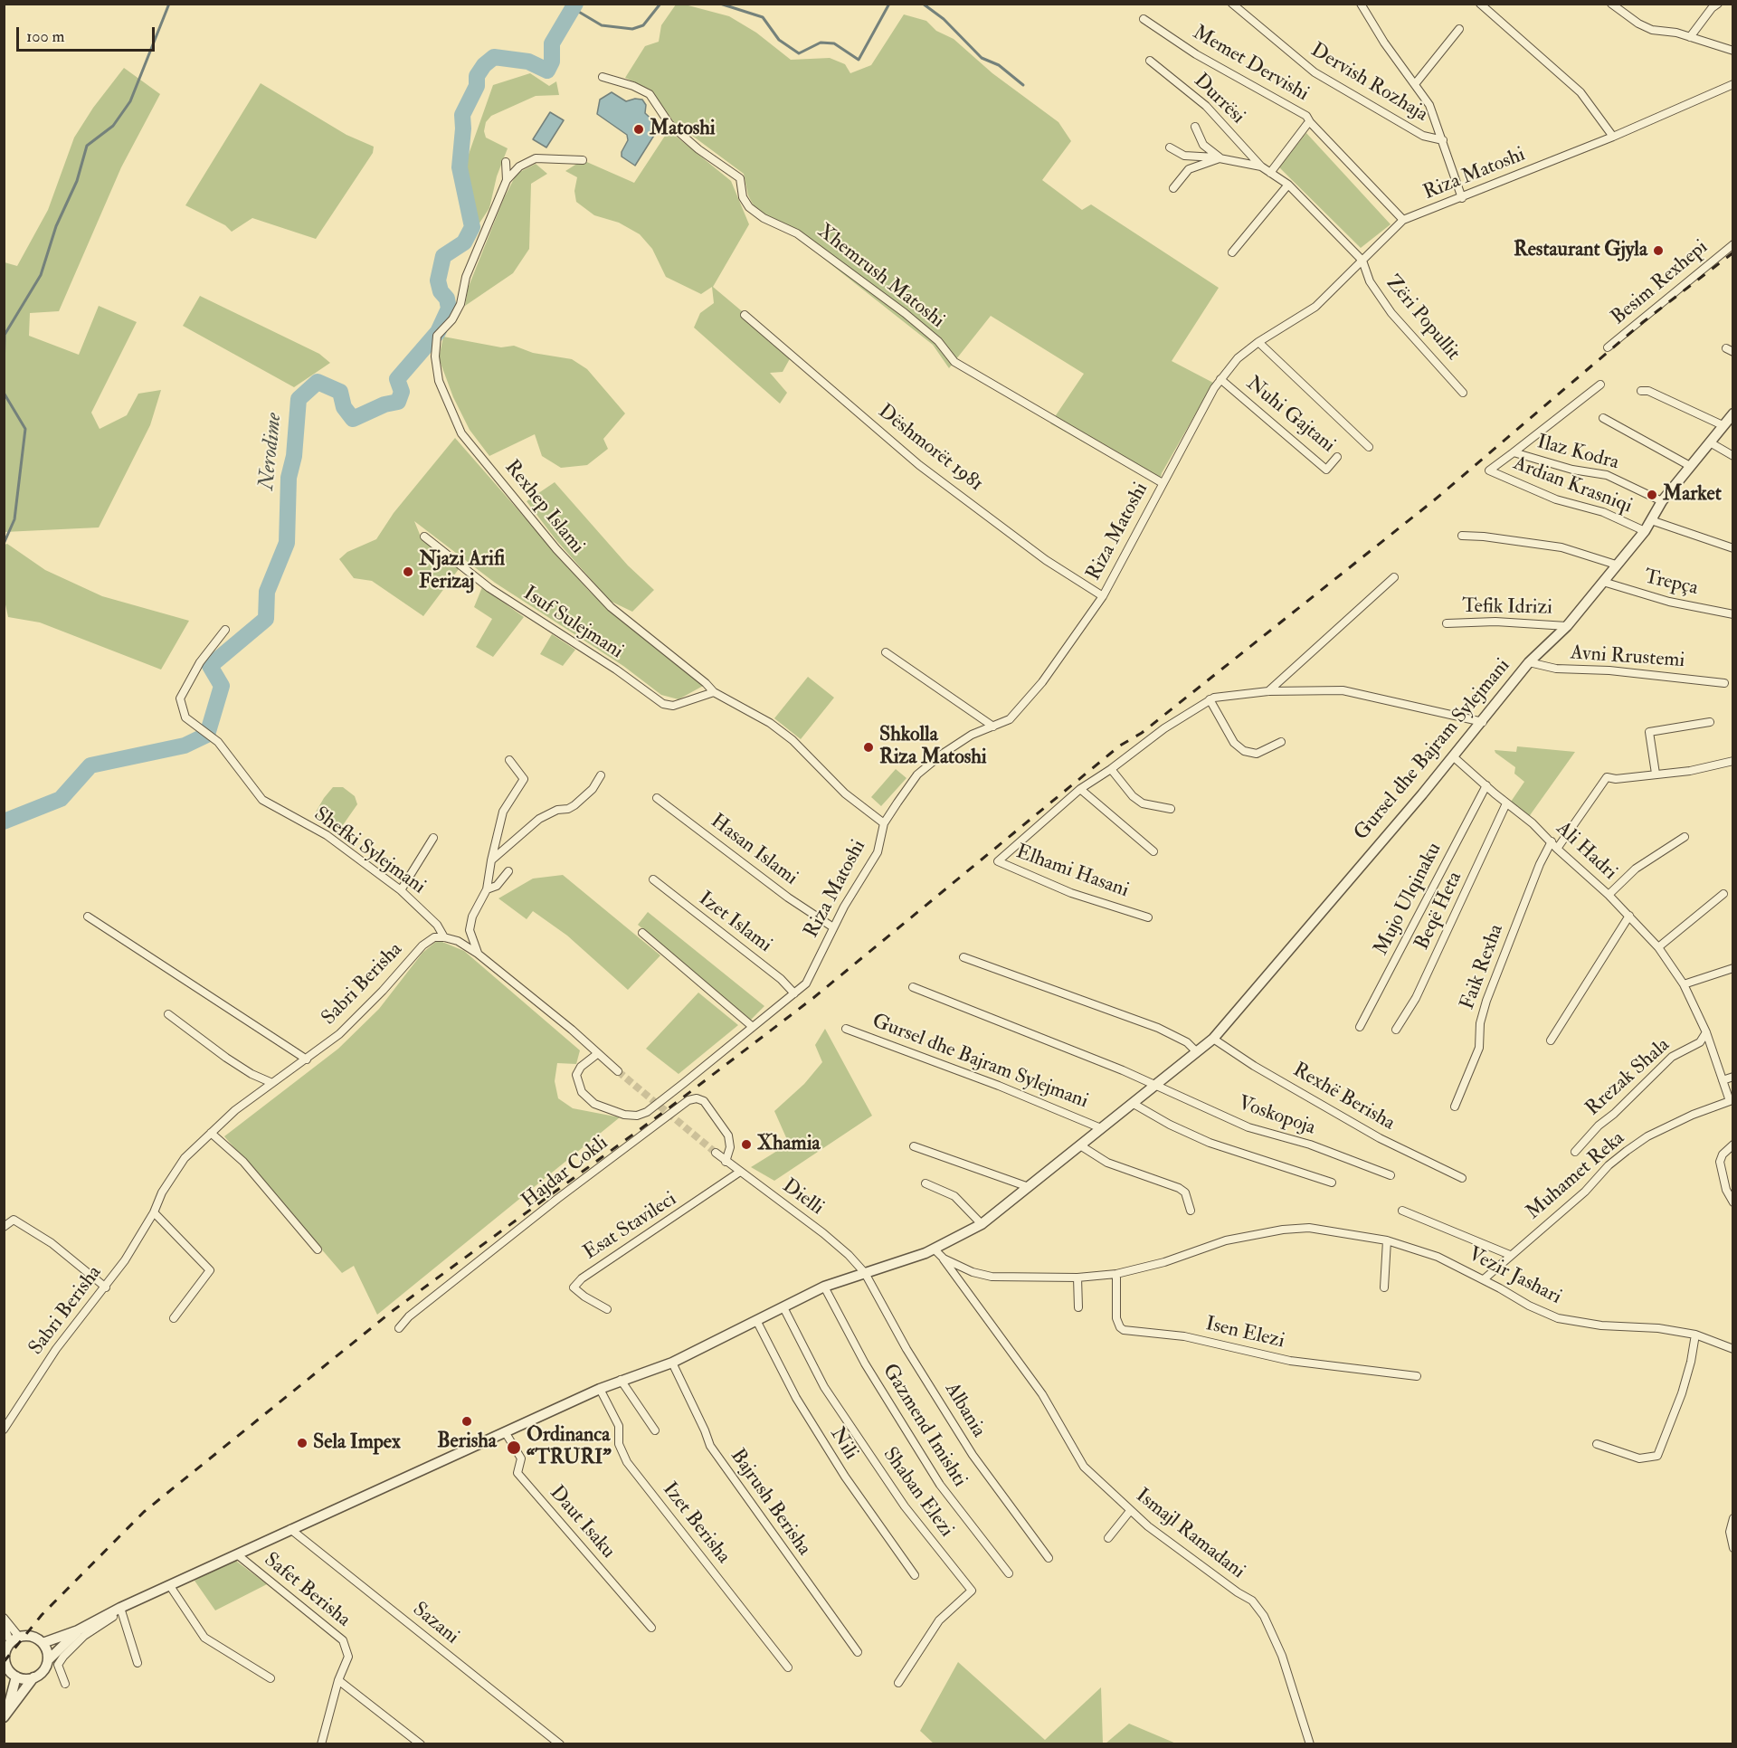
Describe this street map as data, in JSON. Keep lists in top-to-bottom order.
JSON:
{
  "streets": {
    "street": [
      "Memet Dervishi",
      "Dervish Rozhaja",
      "Durrësi",
      "Riza Matoshi",
      "Xhemrush Matoshi",
      "Besim Rexhepi",
      "Zëri Popullit",
      "Nuhi Gajtani",
      "Dëshmorët 1981",
      "Ilaz Kodra",
      "Ardian Krasniqi",
      "Rexhep Islami",
      "Trepça",
      "Tefik Idrizi",
      "Isuf Sulejmani",
      "Avni Rrustemi",
      "Gursel dhe Bajram Sylejmani",
      "Hasan Islami",
      "Shefki Sylejmani",
      "Ali Hadri",
      "Elhami Hasani",
      "Mujo Ulqinaku",
      "Beqë Heta",
      "Izet Islami",
      "Faik Rexha",
      "Sabri Berisha",
      "Rrezak Shala",
      "Rexhë Berisha",
      "Voskopoja",
      "Hajdar Cokli",
      "Muhamet Reka",
      "Dielli",
      "Esat Stavileci",
      "Vezir Jashari",
      "Isen Elezi",
      "Albania",
      "Gazmend Imishti",
      "Nili",
      "Shaban Elezi",
      "Bajrush Berisha",
      "Daut Isaku",
      "Izet Berisha",
      "Ismajl Ramadani",
      "Safet Berisha",
      "Sazani"
    ]
  },
  "crossings": [
    ["Memet Dervishi", "Durrësi"],
    ["Memet Dervishi", "Riza Matoshi"],
    ["Durrësi", "Riza Matoshi"],
    ["Durrësi", "Zëri Popullit"],
    ["Riza Matoshi", "Xhemrush Matoshi"],
    ["Riza Matoshi", "Zëri Popullit"],
    ["Riza Matoshi", "Nuhi Gajtani"],
    ["Riza Matoshi", "Dëshmorët 1981"],
    ["Riza Matoshi", "Rexhep Islami"],
    ["Riza Matoshi", "Hasan Islami"],
    ["Riza Matoshi", "Izet Islami"],
    ["Ilaz Kodra", "Ardian Krasniqi"],
    ["Ilaz Kodra", "Gursel dhe Bajram Sylejmani"],
    ["Ardian Krasniqi", "Gursel dhe Bajram Sylejmani"],
    ["Rexhep Islami", "Isuf Sulejmani"],
    ["Trepça", "Gursel dhe Bajram Sylejmani"],
    ["Tefik Idrizi", "Gursel dhe Bajram Sylejmani"],
    ["Avni Rrustemi", "Gursel dhe Bajram Sylejmani"],
    ["Gursel dhe Bajram Sylejmani", "Ali Hadri"],
    ["Gursel dhe Bajram Sylejmani", "Elhami Hasani"],
    ["Gursel dhe Bajram Sylejmani", "Rexhë Berisha"],
    ["Gursel dhe Bajram Sylejmani", "Voskopoja"],
    ["Gursel dhe Bajram Sylejmani", "Dielli"],
    ["Gursel dhe Bajram Sylejmani", "Vezir Jashari"],
    ["Gursel dhe Bajram Sylejmani", "Albania"],
    ["Gursel dhe Bajram Sylejmani", "Gazmend Imishti"],
    ["Gursel dhe Bajram Sylejmani", "Nili"],
    ["Gursel dhe Bajram Sylejmani", "Shaban Elezi"],
    ["Gursel dhe Bajram Sylejmani", "Bajrush Berisha"],
    ["Gursel dhe Bajram Sylejmani", "Daut Isaku"],
    ["Gursel dhe Bajram Sylejmani", "Izet Berisha"],
    ["Gursel dhe Bajram Sylejmani", "Safet Berisha"],
    ["Gursel dhe Bajram Sylejmani", "Sazani"],
    ["Shefki Sylejmani", "Sabri Berisha"],
    ["Ali Hadri", "Mujo Ulqinaku"],
    ["Ali Hadri", "Beqë Heta"],
    ["Ali Hadri", "Faik Rexha"],
    ["Ali Hadri", "Rrezak Shala"],
    ["Ali Hadri", "Muhamet Reka"],
    ["Hajdar Cokli", "Dielli"],
    ["Muhamet Reka", "Vezir Jashari"],
    ["Dielli", "Esat Stavileci"],
    ["Dielli", "Albania"],
    ["Vezir Jashari", "Isen Elezi"],
    ["Vezir Jashari", "Ismajl Ramadani"]
  ],
  "water": ["Nerodime"],
  "places": [
    "Matoshi",
    "Restaurant Gjyla",
    "Market",
    "Njazi Arifi Ferizaj",
    "Shkolla Riza Matoshi",
    "Xhamia",
    "Berisha",
    "Sela Impex",
    "Ordinanca “TRURI”"
  ],
  "scale_bar": "100 m"
}
